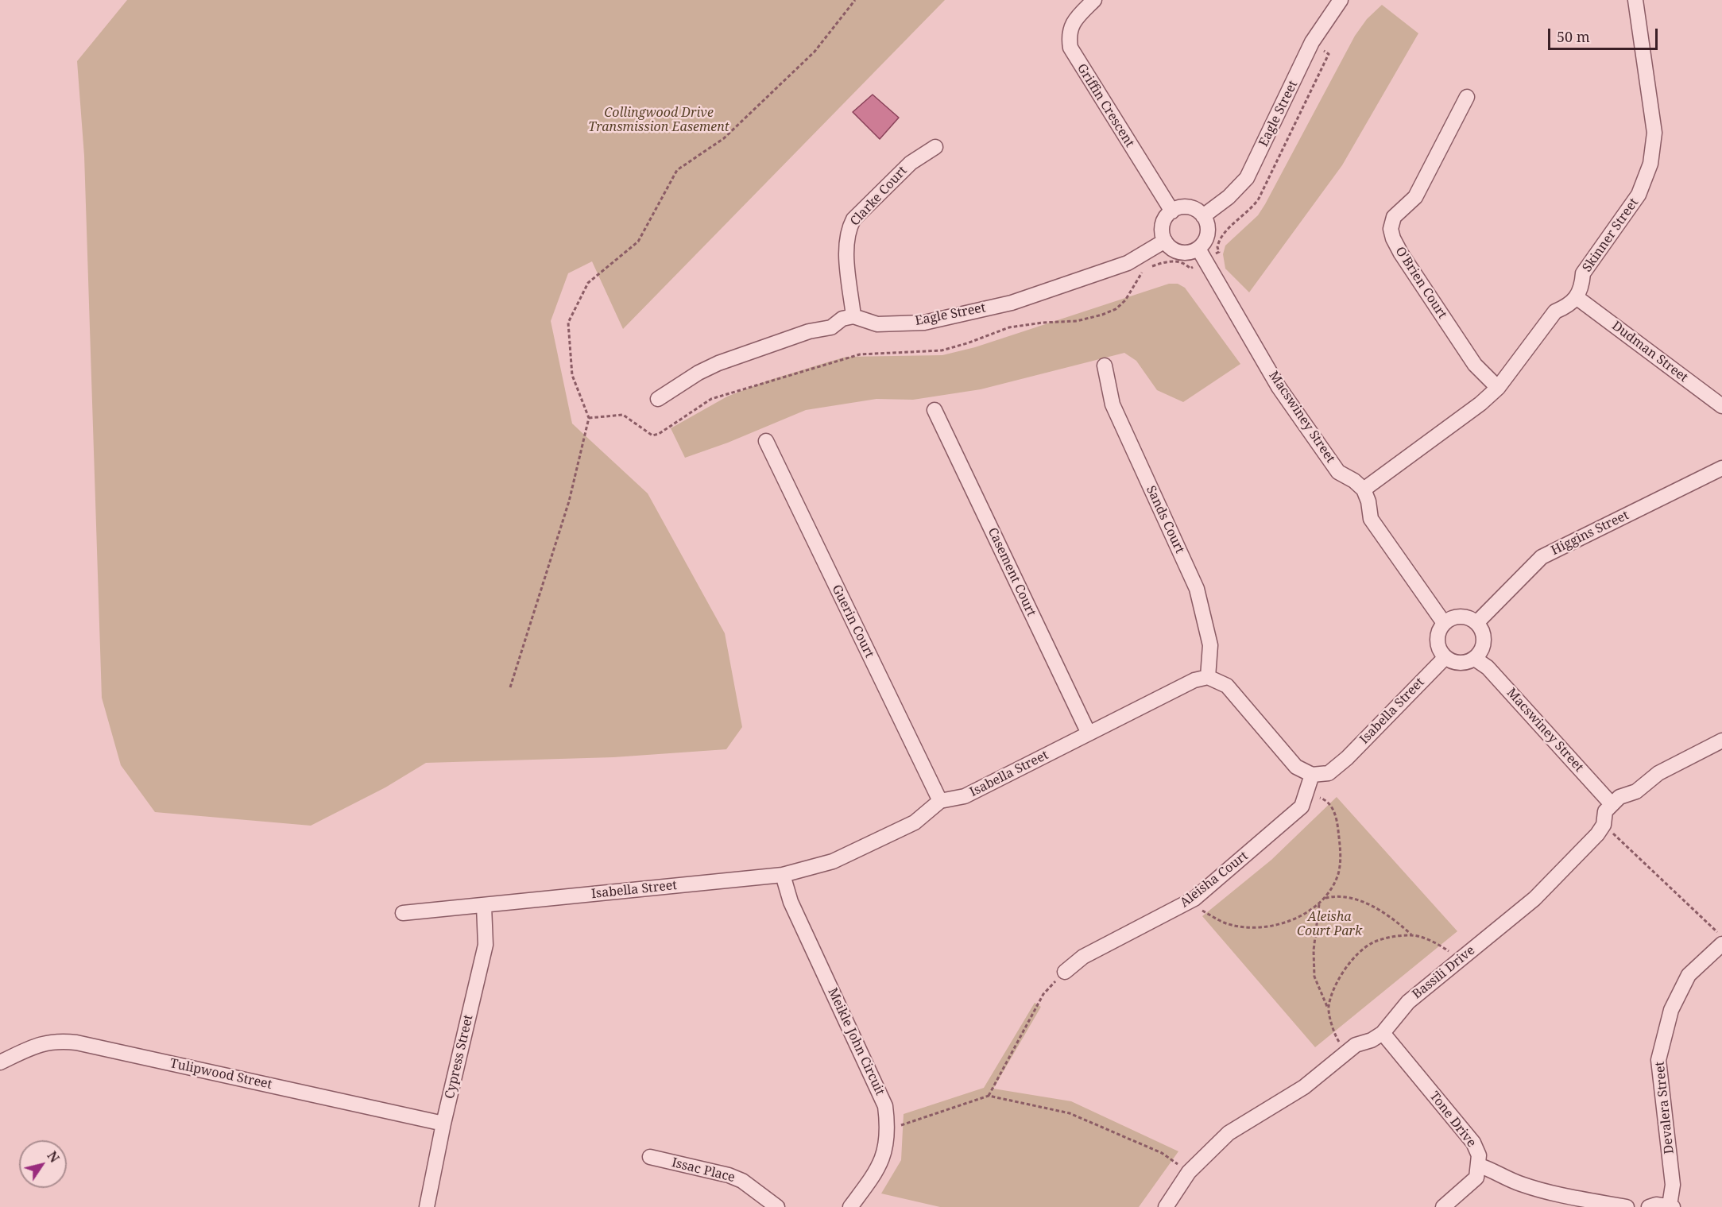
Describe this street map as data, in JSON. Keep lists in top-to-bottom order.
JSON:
{
  "streets": {
    "street": [
      "Griffin Crescent",
      "Eagle Street",
      "Clarke Court",
      "Skinner Street",
      "O'Brien Court",
      "Dudman Street",
      "Macswiney Street",
      "Sands Court",
      "Higgins Street",
      "Casement Court",
      "Guerin Court",
      "Isabella Street",
      "Aleisha Court",
      "Bassili Drive",
      "Meikle John Circuit",
      "Cypress Street",
      "Tulipwood Street",
      "Devalera Street",
      "Tone Drive",
      "Issac Place"
    ]
  },
  "crossings": [
    ["Griffin Crescent", "Eagle Street"],
    ["Griffin Crescent", "Macswiney Street"],
    ["Eagle Street", "Clarke Court"],
    ["Eagle Street", "Macswiney Street"],
    ["Skinner Street", "Dudman Street"],
    ["Macswiney Street", "Higgins Street"],
    ["Macswiney Street", "Isabella Street"],
    ["Macswiney Street", "Bassili Drive"],
    ["Sands Court", "Isabella Street"],
    ["Higgins Street", "Isabella Street"],
    ["Casement Court", "Isabella Street"],
    ["Guerin Court", "Isabella Street"],
    ["Isabella Street", "Aleisha Court"],
    ["Isabella Street", "Meikle John Circuit"],
    ["Isabella Street", "Cypress Street"],
    ["Bassili Drive", "Tone Drive"],
    ["Cypress Street", "Tulipwood Street"]
  ],
  "parks": ["Collingwood Drive Transmission Easement", "Aleisha Court Park"],
  "scale_bar": "50 m",
  "north": "top right"
}
